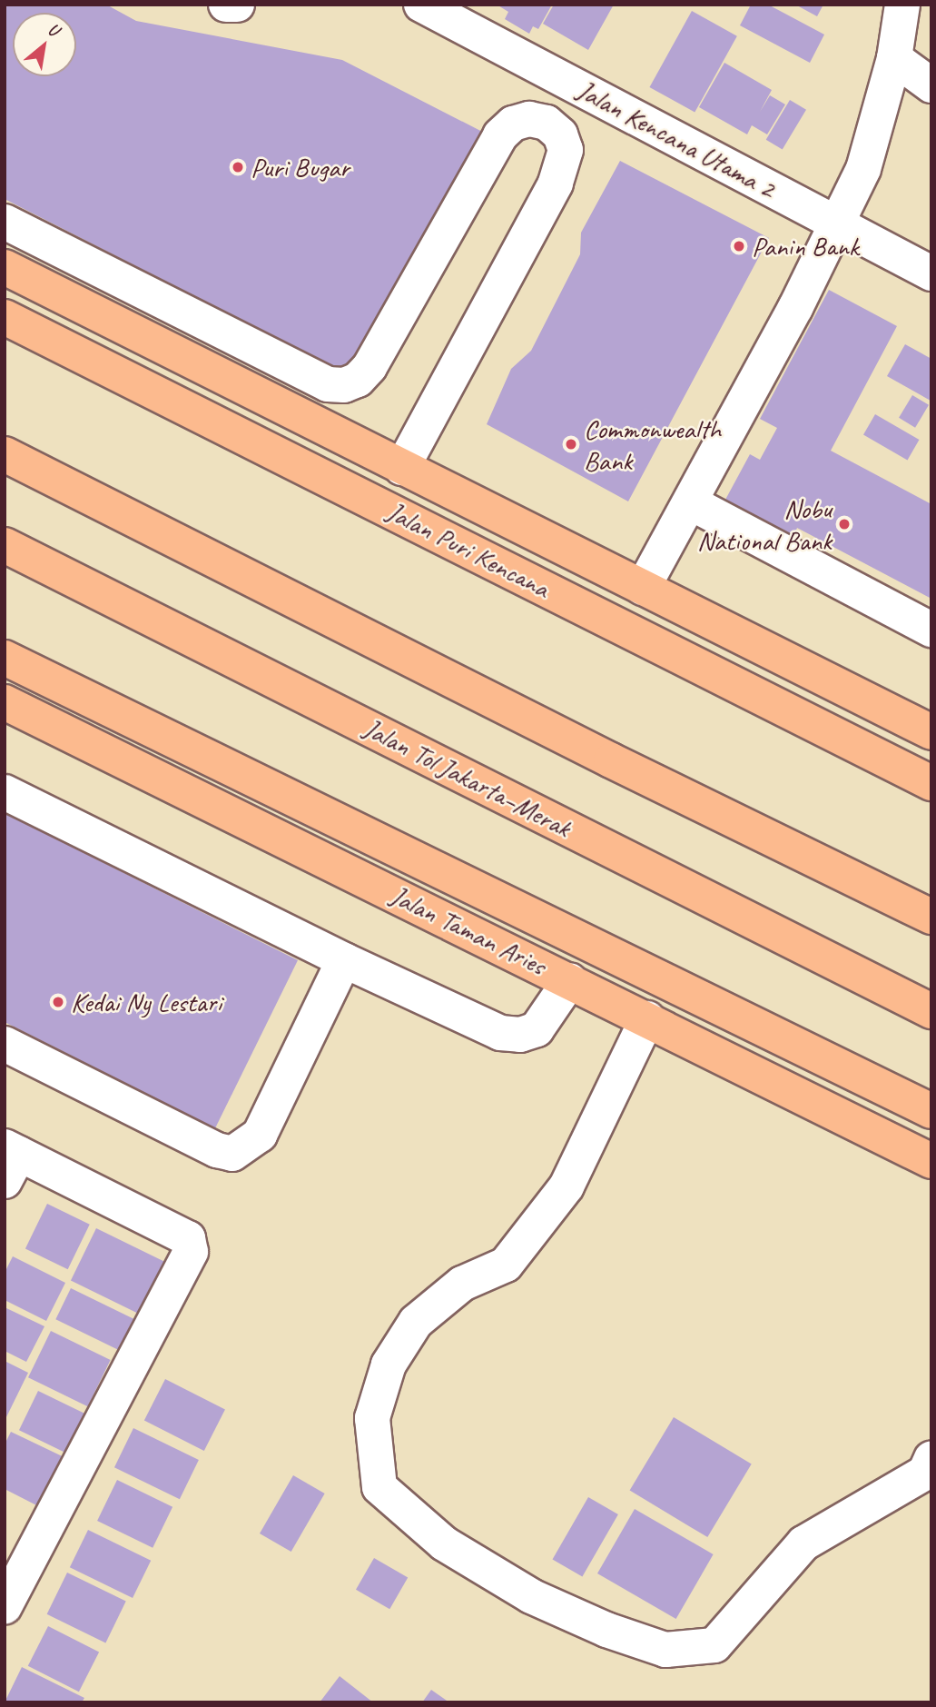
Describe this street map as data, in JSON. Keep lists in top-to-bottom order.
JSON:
{
  "streets": {
    "main road": ["Jalan Puri Kencana", "Jalan Tol Jakarta–Merak", "Jalan Taman Aries"],
    "street": ["Jalan Kencana Utama 2"]
  },
  "places": [
    "Puri Bugar",
    "Panin Bank",
    "Commonwealth Bank",
    "Nobu National Bank",
    "Kedai Ny Lestari"
  ],
  "north": "top right"
}
